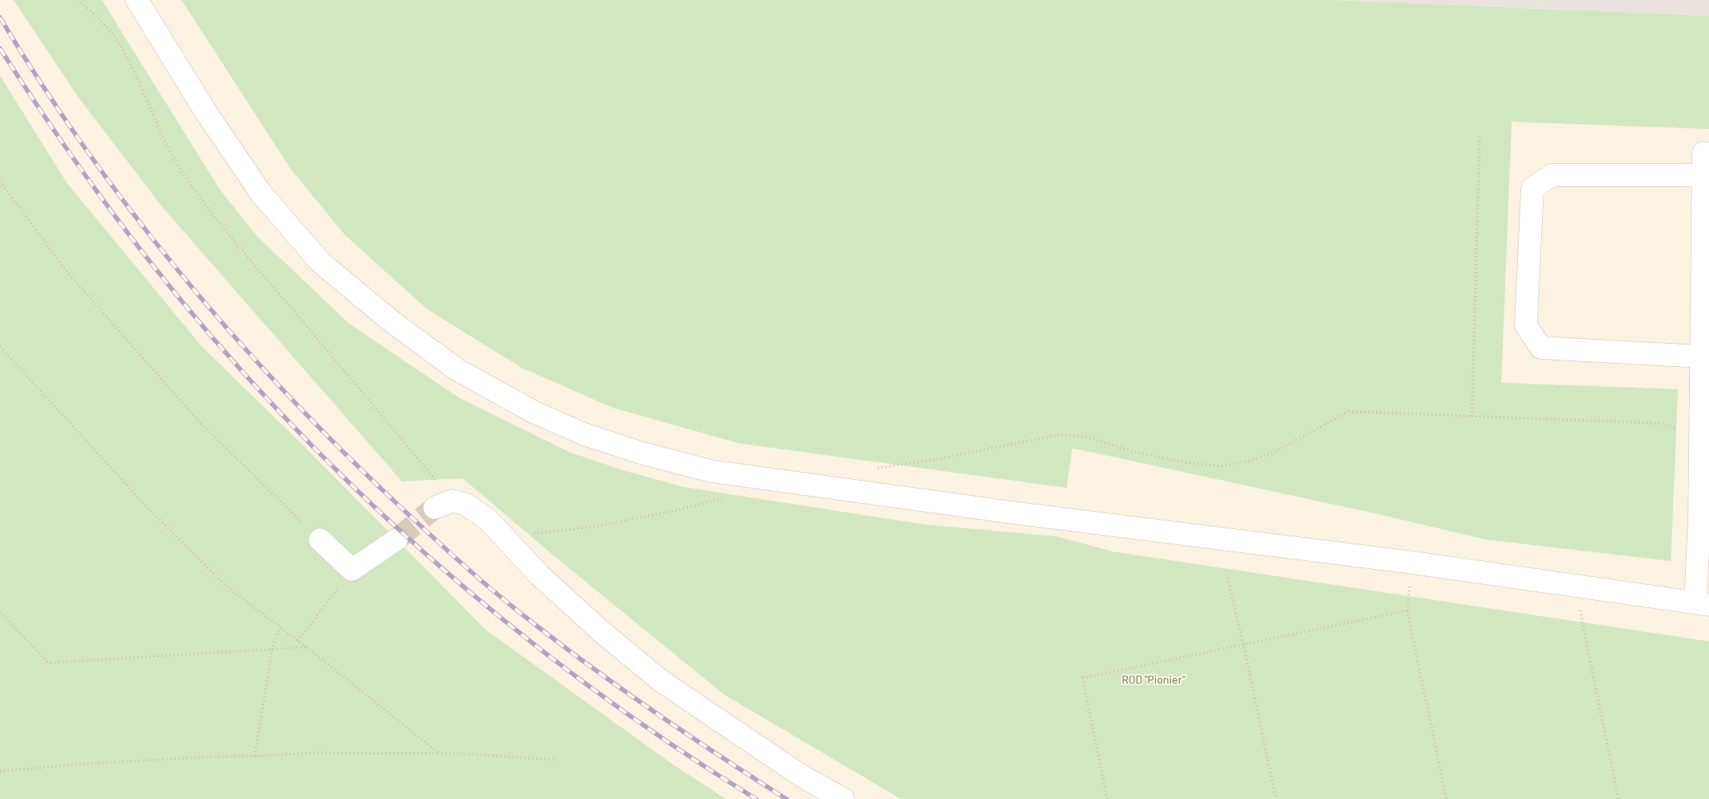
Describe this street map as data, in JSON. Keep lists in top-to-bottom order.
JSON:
{
  "parks": ["ROD \"Pionier\""]
}
